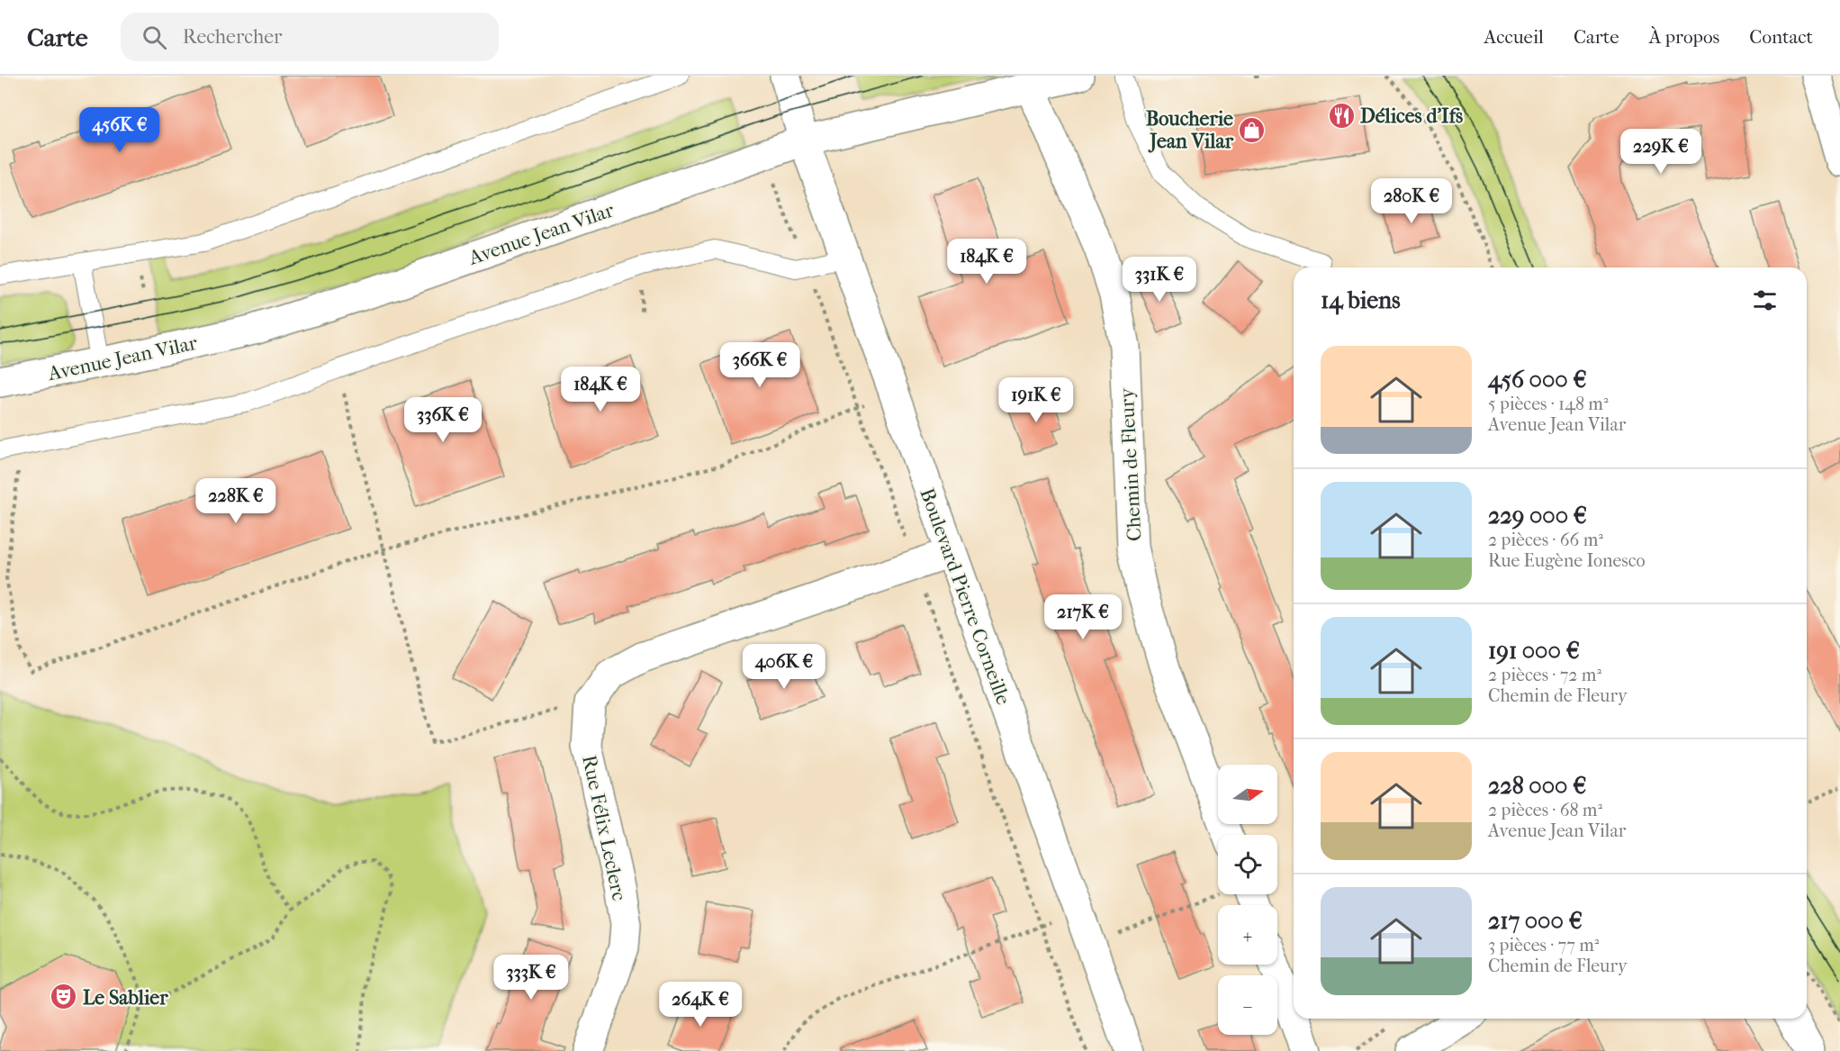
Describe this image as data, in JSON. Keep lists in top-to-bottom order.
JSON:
{
  "streets": {
    "street": [
      "Avenue Jean Vilar",
      "Chemin de Fleury",
      "Boulevard Pierre Corneille",
      "Rue Félix Leclerc"
    ]
  },
  "crossings": [
    ["Avenue Jean Vilar", "Chemin de Fleury"],
    ["Avenue Jean Vilar", "Boulevard Pierre Corneille"]
  ],
  "places": {
    "restaurant": ["Délices d'Ifs"],
    "shop": ["Boucherie Jean Vilar"],
    "theatre": ["Le Sablier"]
  },
  "north": "right",
  "page": {
    "header": "Carte",
    "search": "Rechercher",
    "nav": [
      "Accueil",
      "Carte",
      "À propos",
      "Contact"
    ],
    "price": [
      "456K €",
      "229K €",
      "280K €",
      "184K €",
      "331K €",
      "366K €",
      "184K €",
      "191K €",
      "336K €",
      "228K €",
      "217K €",
      "406K €",
      "333K €",
      "264K €"
    ],
    "heading": "14 biens",
    "list": [
      {
        "name": "456 000 €",
        "note": "5 pièces · 148 m² · Avenue Jean Vilar"
      },
      {
        "name": "229 000 €",
        "note": "2 pièces · 66 m² · Rue Eugène Ionesco"
      },
      {
        "name": "191 000 €",
        "note": "2 pièces · 72 m² · Chemin de Fleury"
      },
      {
        "name": "228 000 €",
        "note": "2 pièces · 68 m² · Avenue Jean Vilar"
      },
      {
        "name": "217 000 €",
        "note": "3 pièces · 77 m² · Chemin de Fleury"
      }
    ],
    "map_buttons": ["+", "−"]
  }
}
